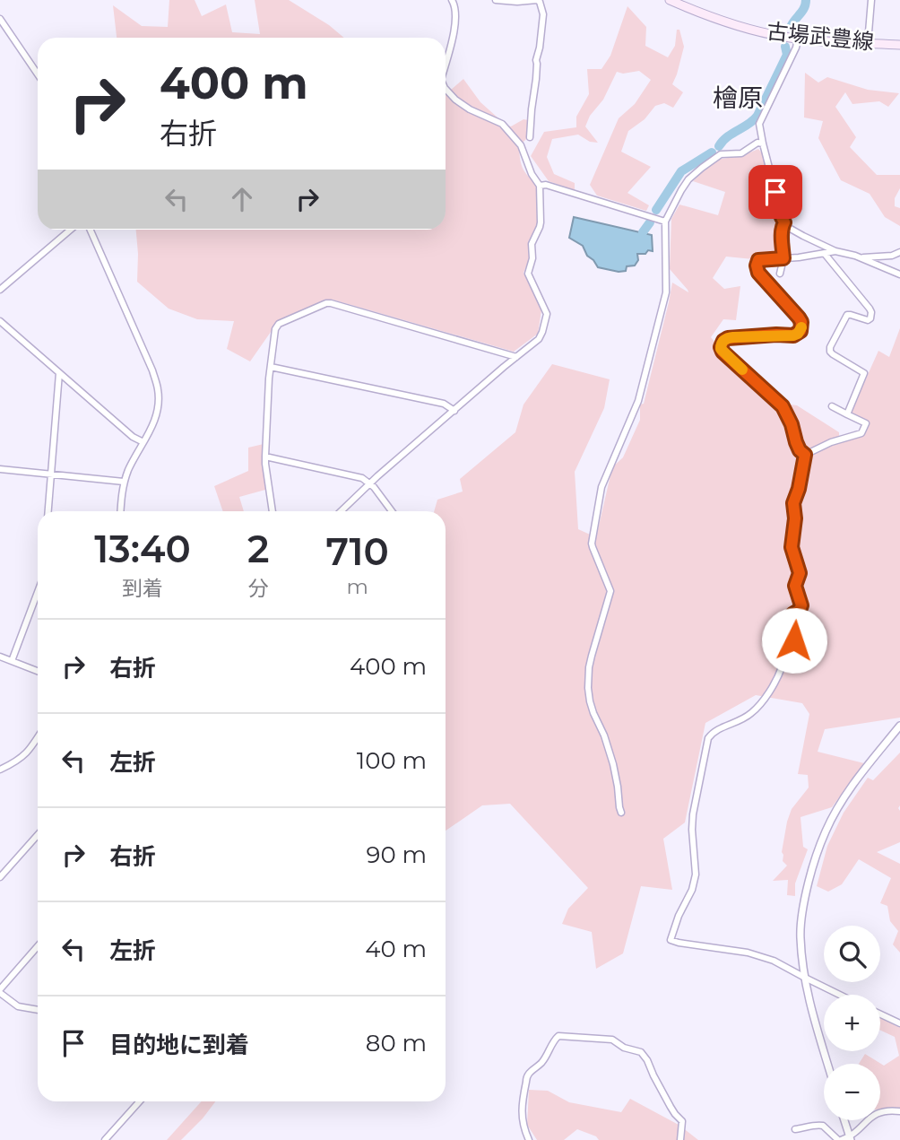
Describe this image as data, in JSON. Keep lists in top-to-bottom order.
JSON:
{
  "streets": {
    "main road": ["古場武豊線"]
  },
  "districts": ["檜原"],
  "page": {
    "turn": ["400 m", "右折"],
    "eta": [
      "13:40",
      "到着",
      "2",
      "分",
      "710",
      "m"
    ],
    "list": [
      {
        "name": "右折",
        "value": "400 m"
      },
      {
        "name": "左折",
        "value": "100 m"
      },
      {
        "name": "右折",
        "value": "90 m"
      },
      {
        "name": "左折",
        "value": "40 m"
      },
      {
        "name": "目的地に到着",
        "value": "80 m"
      }
    ],
    "map_buttons": ["+", "−"]
  }
}
